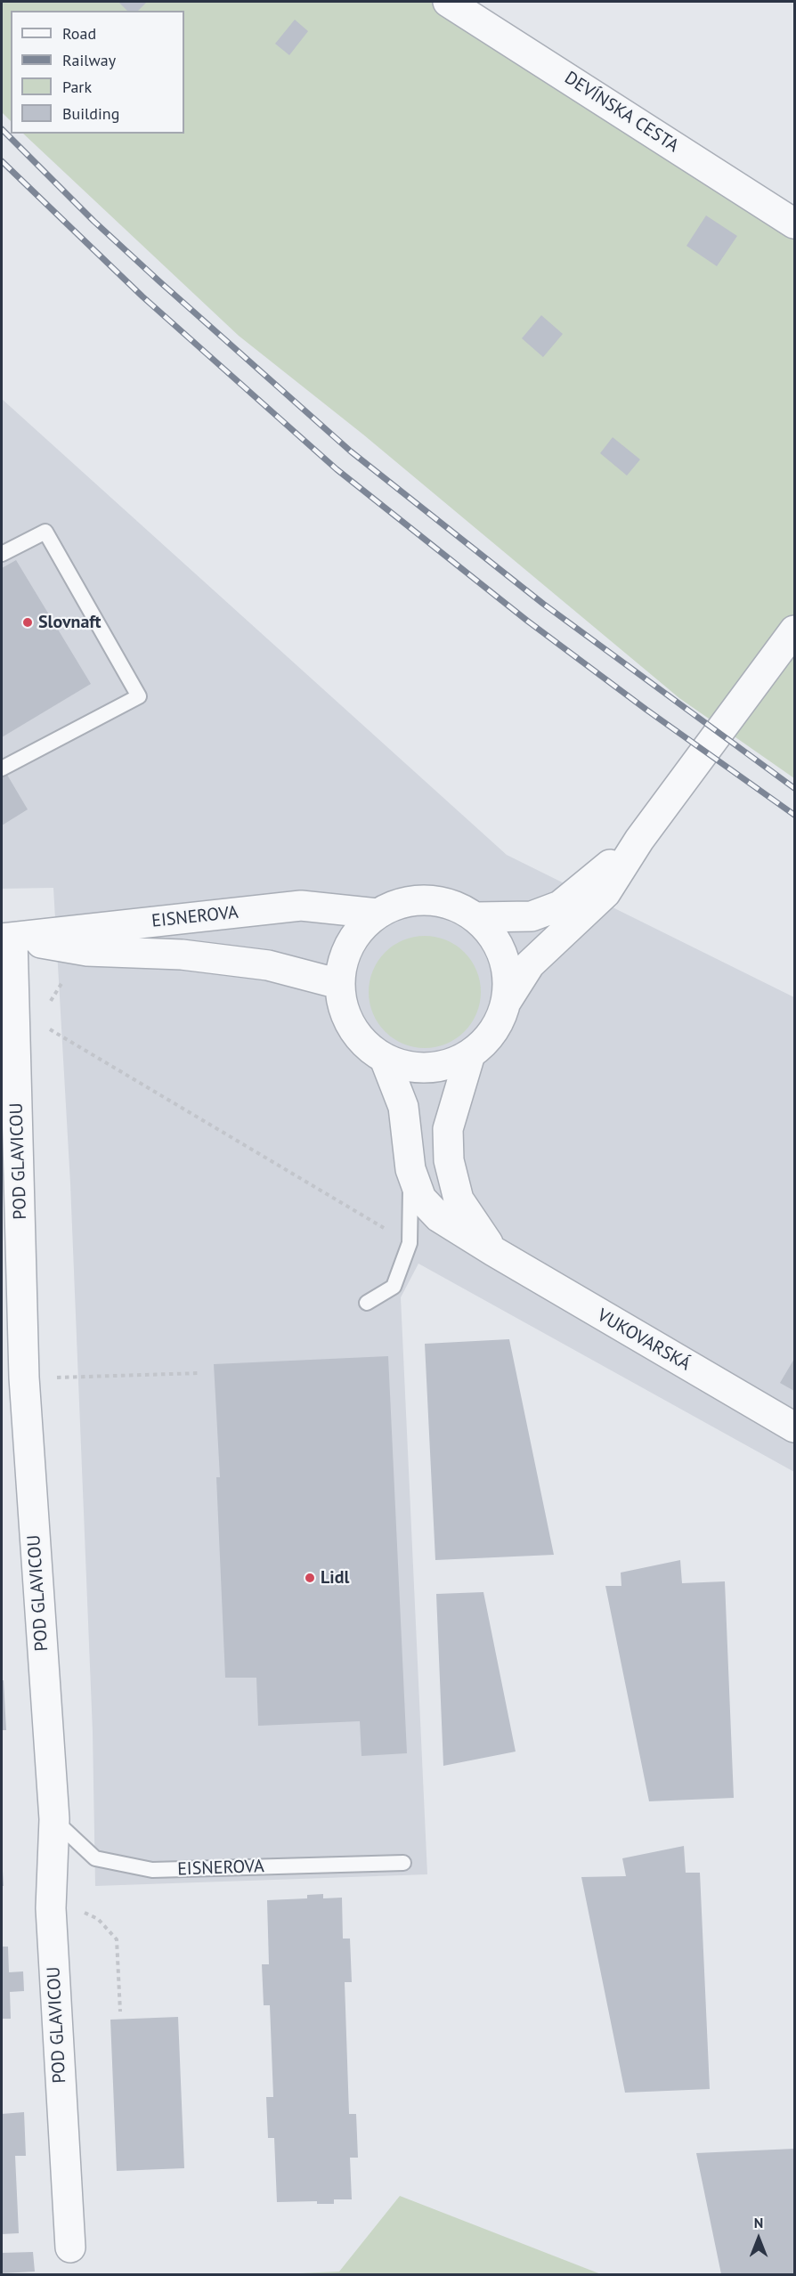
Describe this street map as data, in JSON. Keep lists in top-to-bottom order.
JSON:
{
  "streets": {
    "street": [
      "DEVÍNSKA CESTA",
      "EISNEROVA",
      "POD GLAVICOU",
      "VUKOVARSKÁ"
    ]
  },
  "crossings": [
    ["EISNEROVA", "POD GLAVICOU"],
    ["EISNEROVA", "VUKOVARSKÁ"]
  ],
  "places": ["Slovnaft", "Lidl"],
  "legend": [
    "Road",
    "Railway",
    "Park",
    "Building"
  ],
  "north": "top"
}
